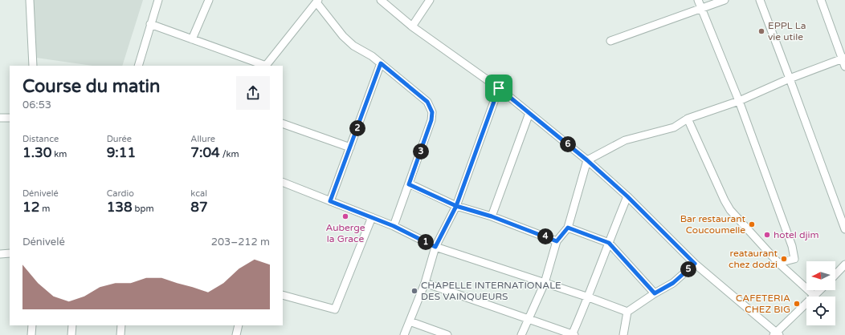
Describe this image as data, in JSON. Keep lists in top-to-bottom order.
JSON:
{
  "places": [
    "EPPL La vie utile",
    "Auberge la Grace",
    "Bar restaurant Coucoumelle",
    "hotel djim",
    "reataurant chez dodzi",
    "CHAPELLE INTERNATIONALE DES VAINQUEURS",
    "CAFETERIA CHEZ BIG"
  ],
  "north": "left",
  "page": {
    "heading": ["Course du matin", "06:53"],
    "pins": [
      "2",
      "6",
      "3",
      "4",
      "1",
      "5"
    ],
    "stats": [
      ["Distance", "1.30 km"],
      ["Durée", "9:11"],
      ["Allure", "7:04 /km"],
      ["Dénivelé", "12 m"],
      ["Cardio", "138 bpm"],
      ["kcal", "87"]
    ],
    "chart": ["Dénivelé", "203–212 m"]
  }
}
